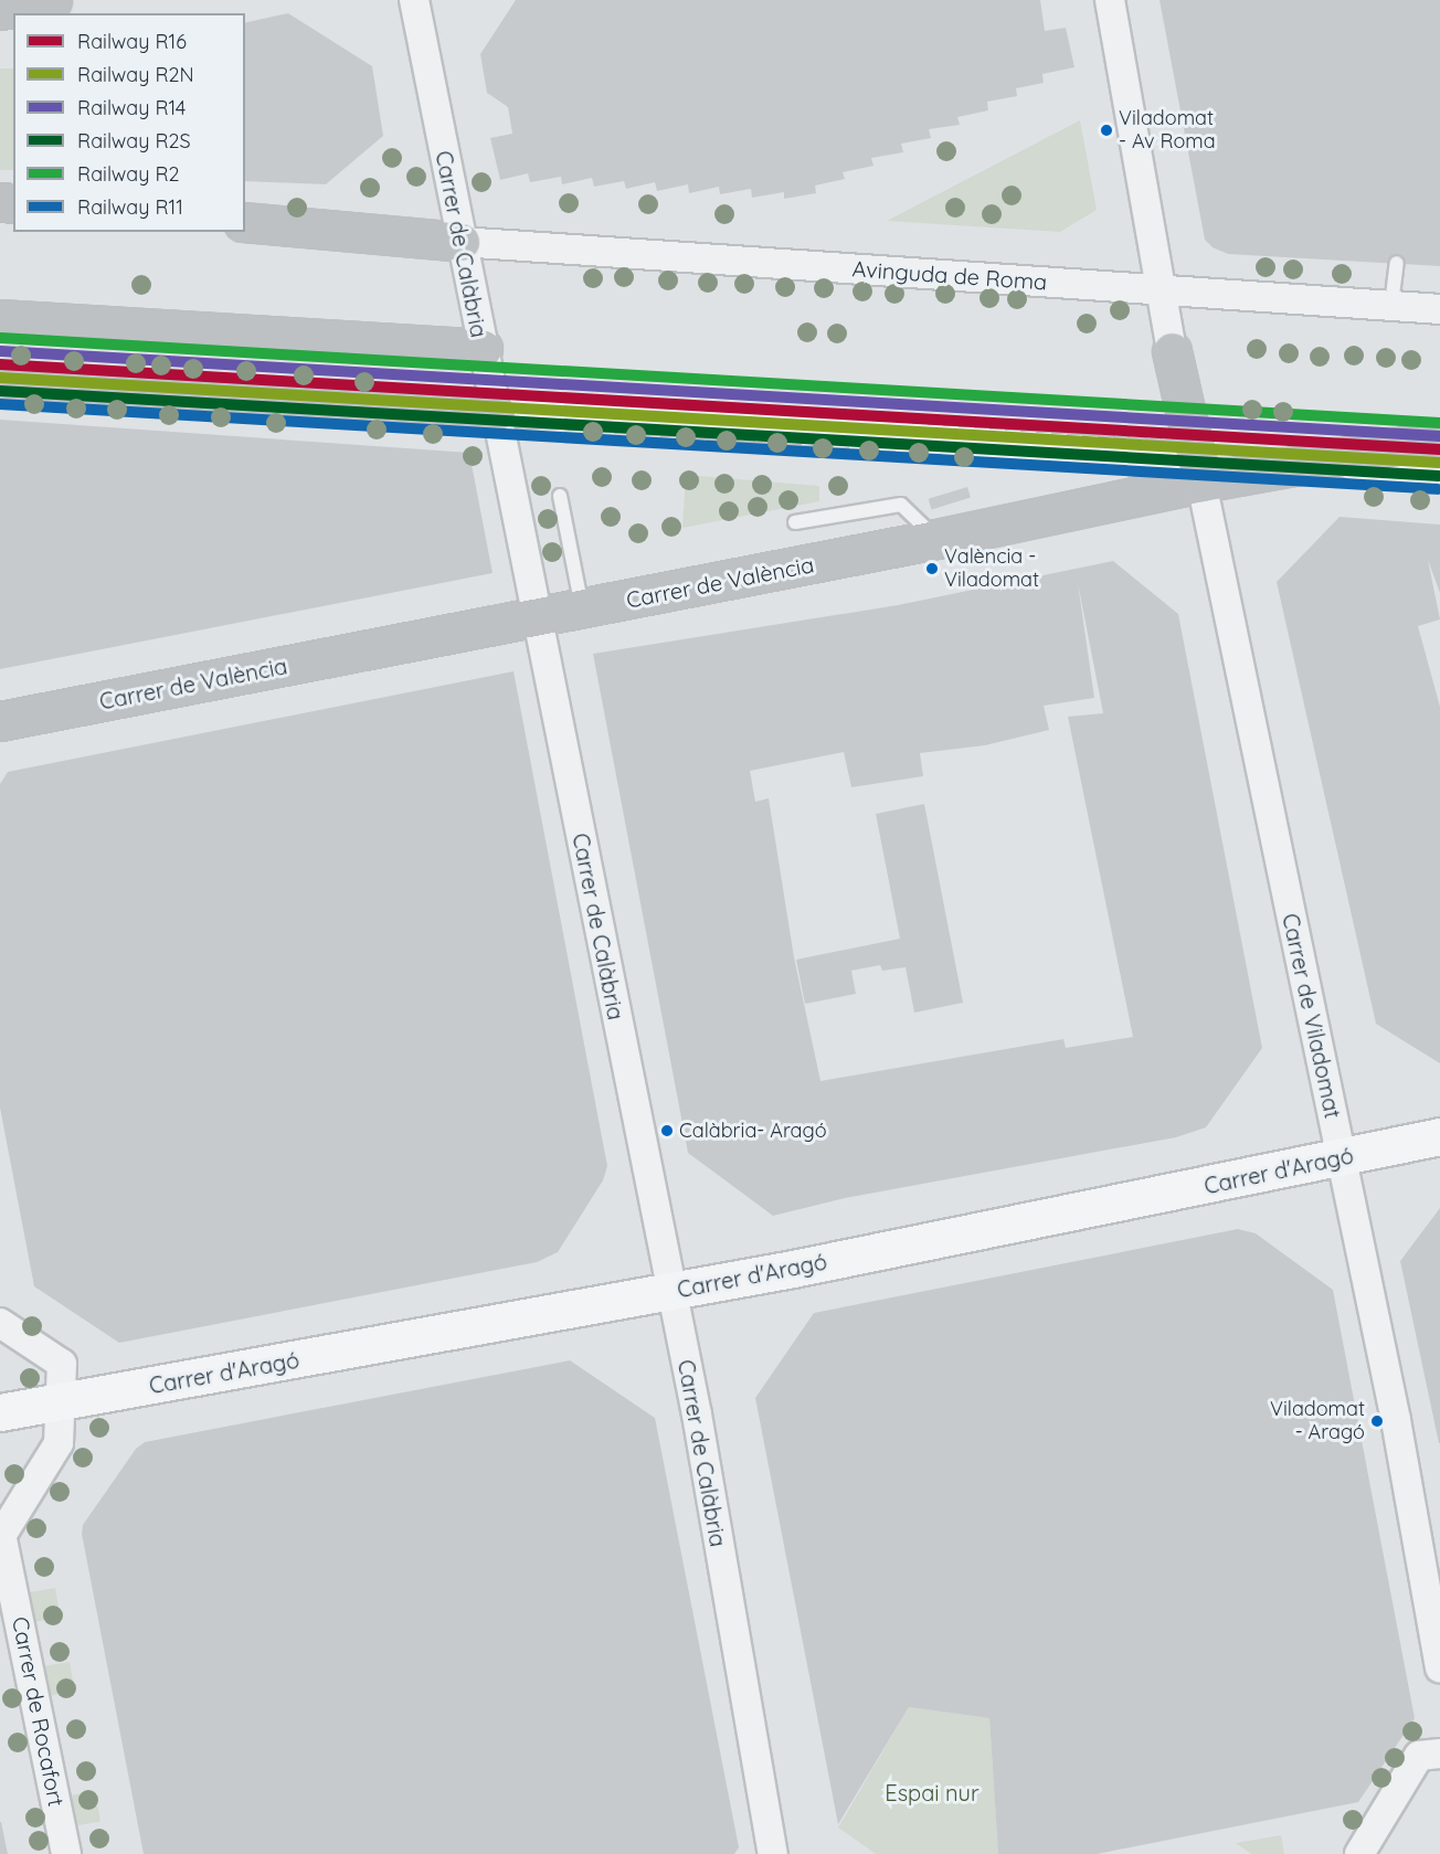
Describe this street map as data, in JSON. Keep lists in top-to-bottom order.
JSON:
{
  "streets": {
    "main road": ["Carrer d'Aragó"],
    "street": [
      "Carrer de Calàbria",
      "Avinguda de Roma",
      "Carrer de València",
      "Carrer de Viladomat",
      "Carrer de Rocafort"
    ]
  },
  "crossings": [
    ["Carrer de Calàbria", "Avinguda de Roma"],
    ["Carrer de Calàbria", "Carrer de València"],
    ["Carrer de Calàbria", "Carrer d'Aragó"],
    ["Carrer de València", "Carrer de Viladomat"],
    ["Carrer de Viladomat", "Carrer d'Aragó"],
    ["Carrer d'Aragó", "Carrer de Rocafort"]
  ],
  "parks": ["Espai nur"],
  "places": [
    "Viladomat - Av Roma",
    "València - Viladomat",
    "Calàbria- Aragó",
    "Viladomat - Aragó"
  ],
  "lines": [
    "rail line R2",
    "rail line R14",
    "rail line R16",
    "rail line R2N",
    "rail line R2S",
    "rail line R11"
  ],
  "legend": [
    "Railway R16",
    "Railway R2N",
    "Railway R14",
    "Railway R2S",
    "Railway R2",
    "Railway R11"
  ]
}
